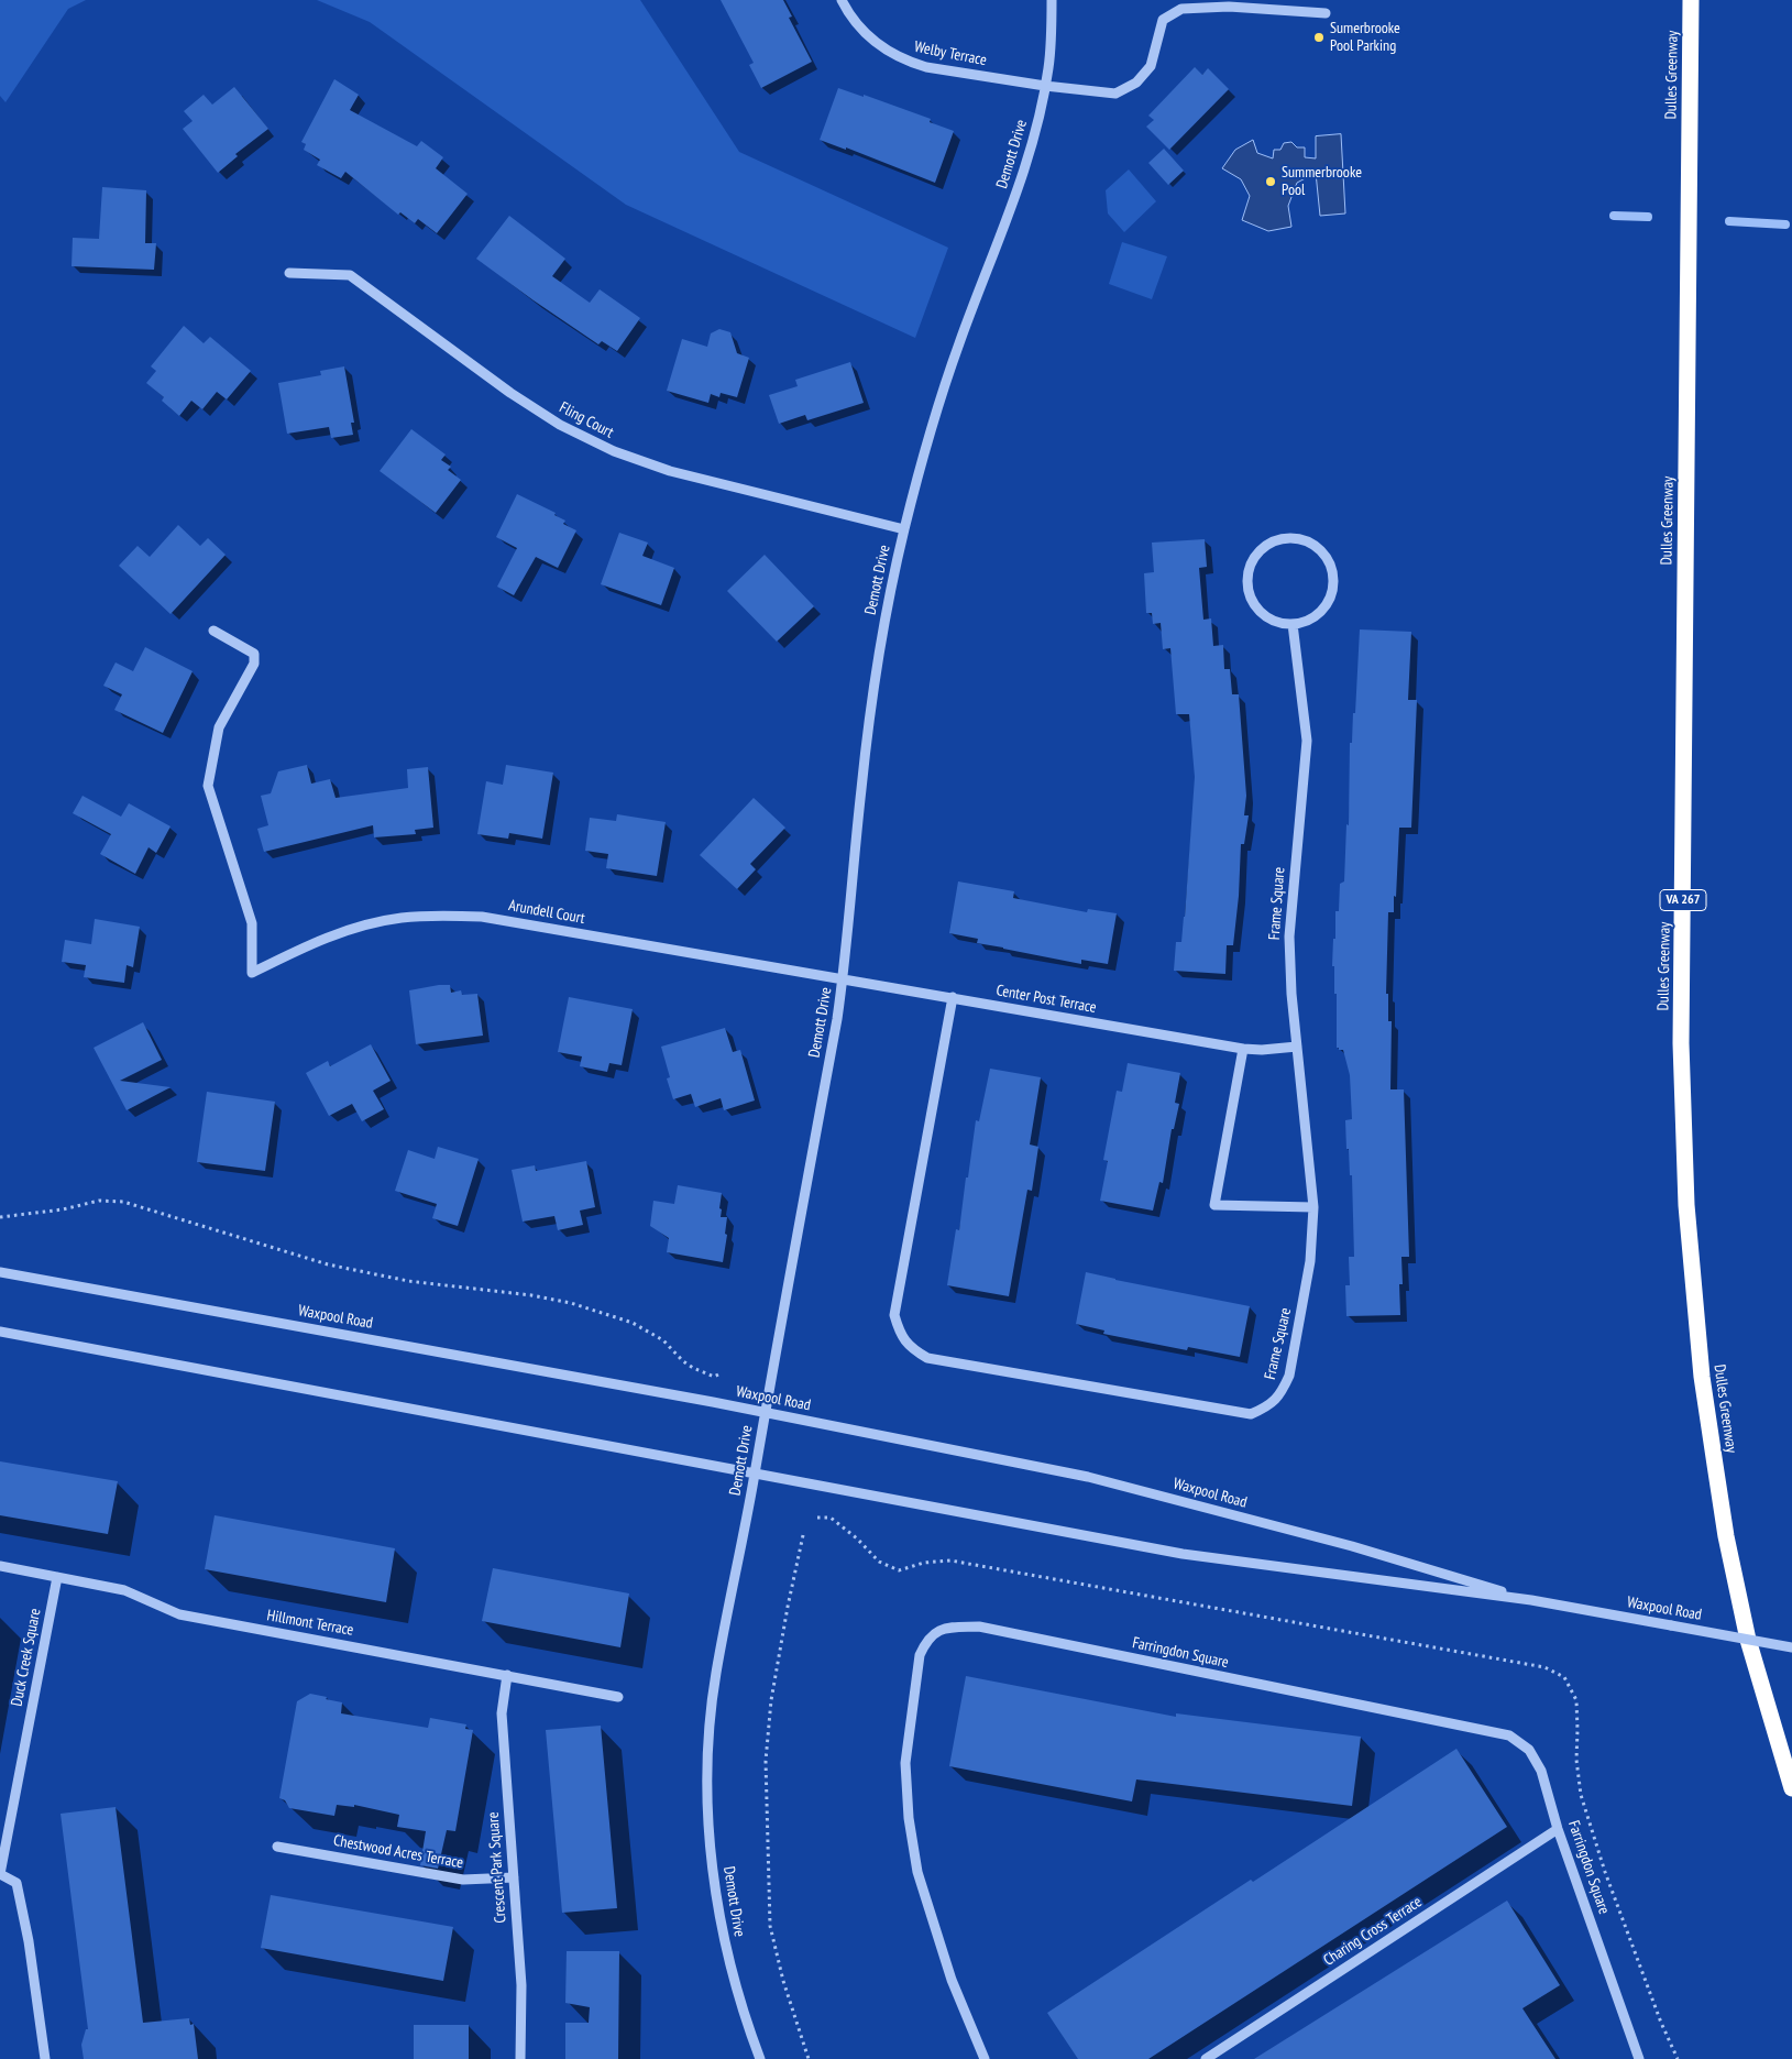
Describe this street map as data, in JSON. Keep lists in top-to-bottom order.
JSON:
{
  "streets": {
    "highway": ["Dulles Greenway", "VA 267"],
    "street": [
      "Welby Terrace",
      "Demott Drive",
      "Fling Court",
      "Frame Square",
      "Arundell Court",
      "Center Post Terrace",
      "Waxpool Road",
      "Hillmont Terrace",
      "Farringdon Square",
      "Duck Creek Square",
      "Chestwood Acres Terrace",
      "Crescent Park Square",
      "Charing Cross Terrace"
    ]
  },
  "crossings": [
    ["Welby Terrace", "Demott Drive"],
    ["Demott Drive", "Fling Court"],
    ["Demott Drive", "Arundell Court"],
    ["Demott Drive", "Center Post Terrace"],
    ["Demott Drive", "Waxpool Road"],
    ["Frame Square", "Center Post Terrace"],
    ["Arundell Court", "Center Post Terrace"],
    ["Hillmont Terrace", "Duck Creek Square"],
    ["Hillmont Terrace", "Crescent Park Square"],
    ["Farringdon Square", "Charing Cross Terrace"],
    ["Chestwood Acres Terrace", "Crescent Park Square"]
  ],
  "places": ["Sumerbrooke Pool Parking", "Summerbrooke Pool"]
}
